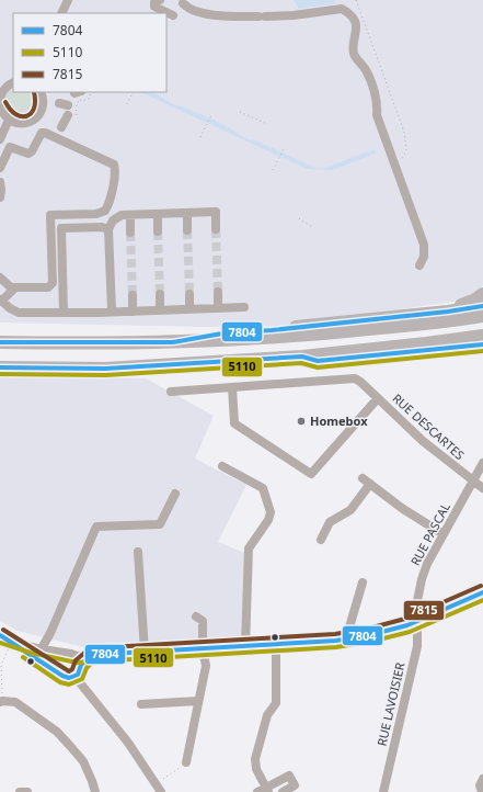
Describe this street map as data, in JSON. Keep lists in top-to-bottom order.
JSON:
{
  "streets": {
    "street": ["RUE DESCARTES", "RUE PASCAL", "RUE LAVOISIER"]
  },
  "crossings": [
    ["RUE DESCARTES", "RUE PASCAL"],
    ["RUE PASCAL", "RUE LAVOISIER"]
  ],
  "places": ["Homebox"],
  "lines": ["transit line 7815", "transit line 7804", "transit line 5110"],
  "legend": ["7804", "5110", "7815"]
}
